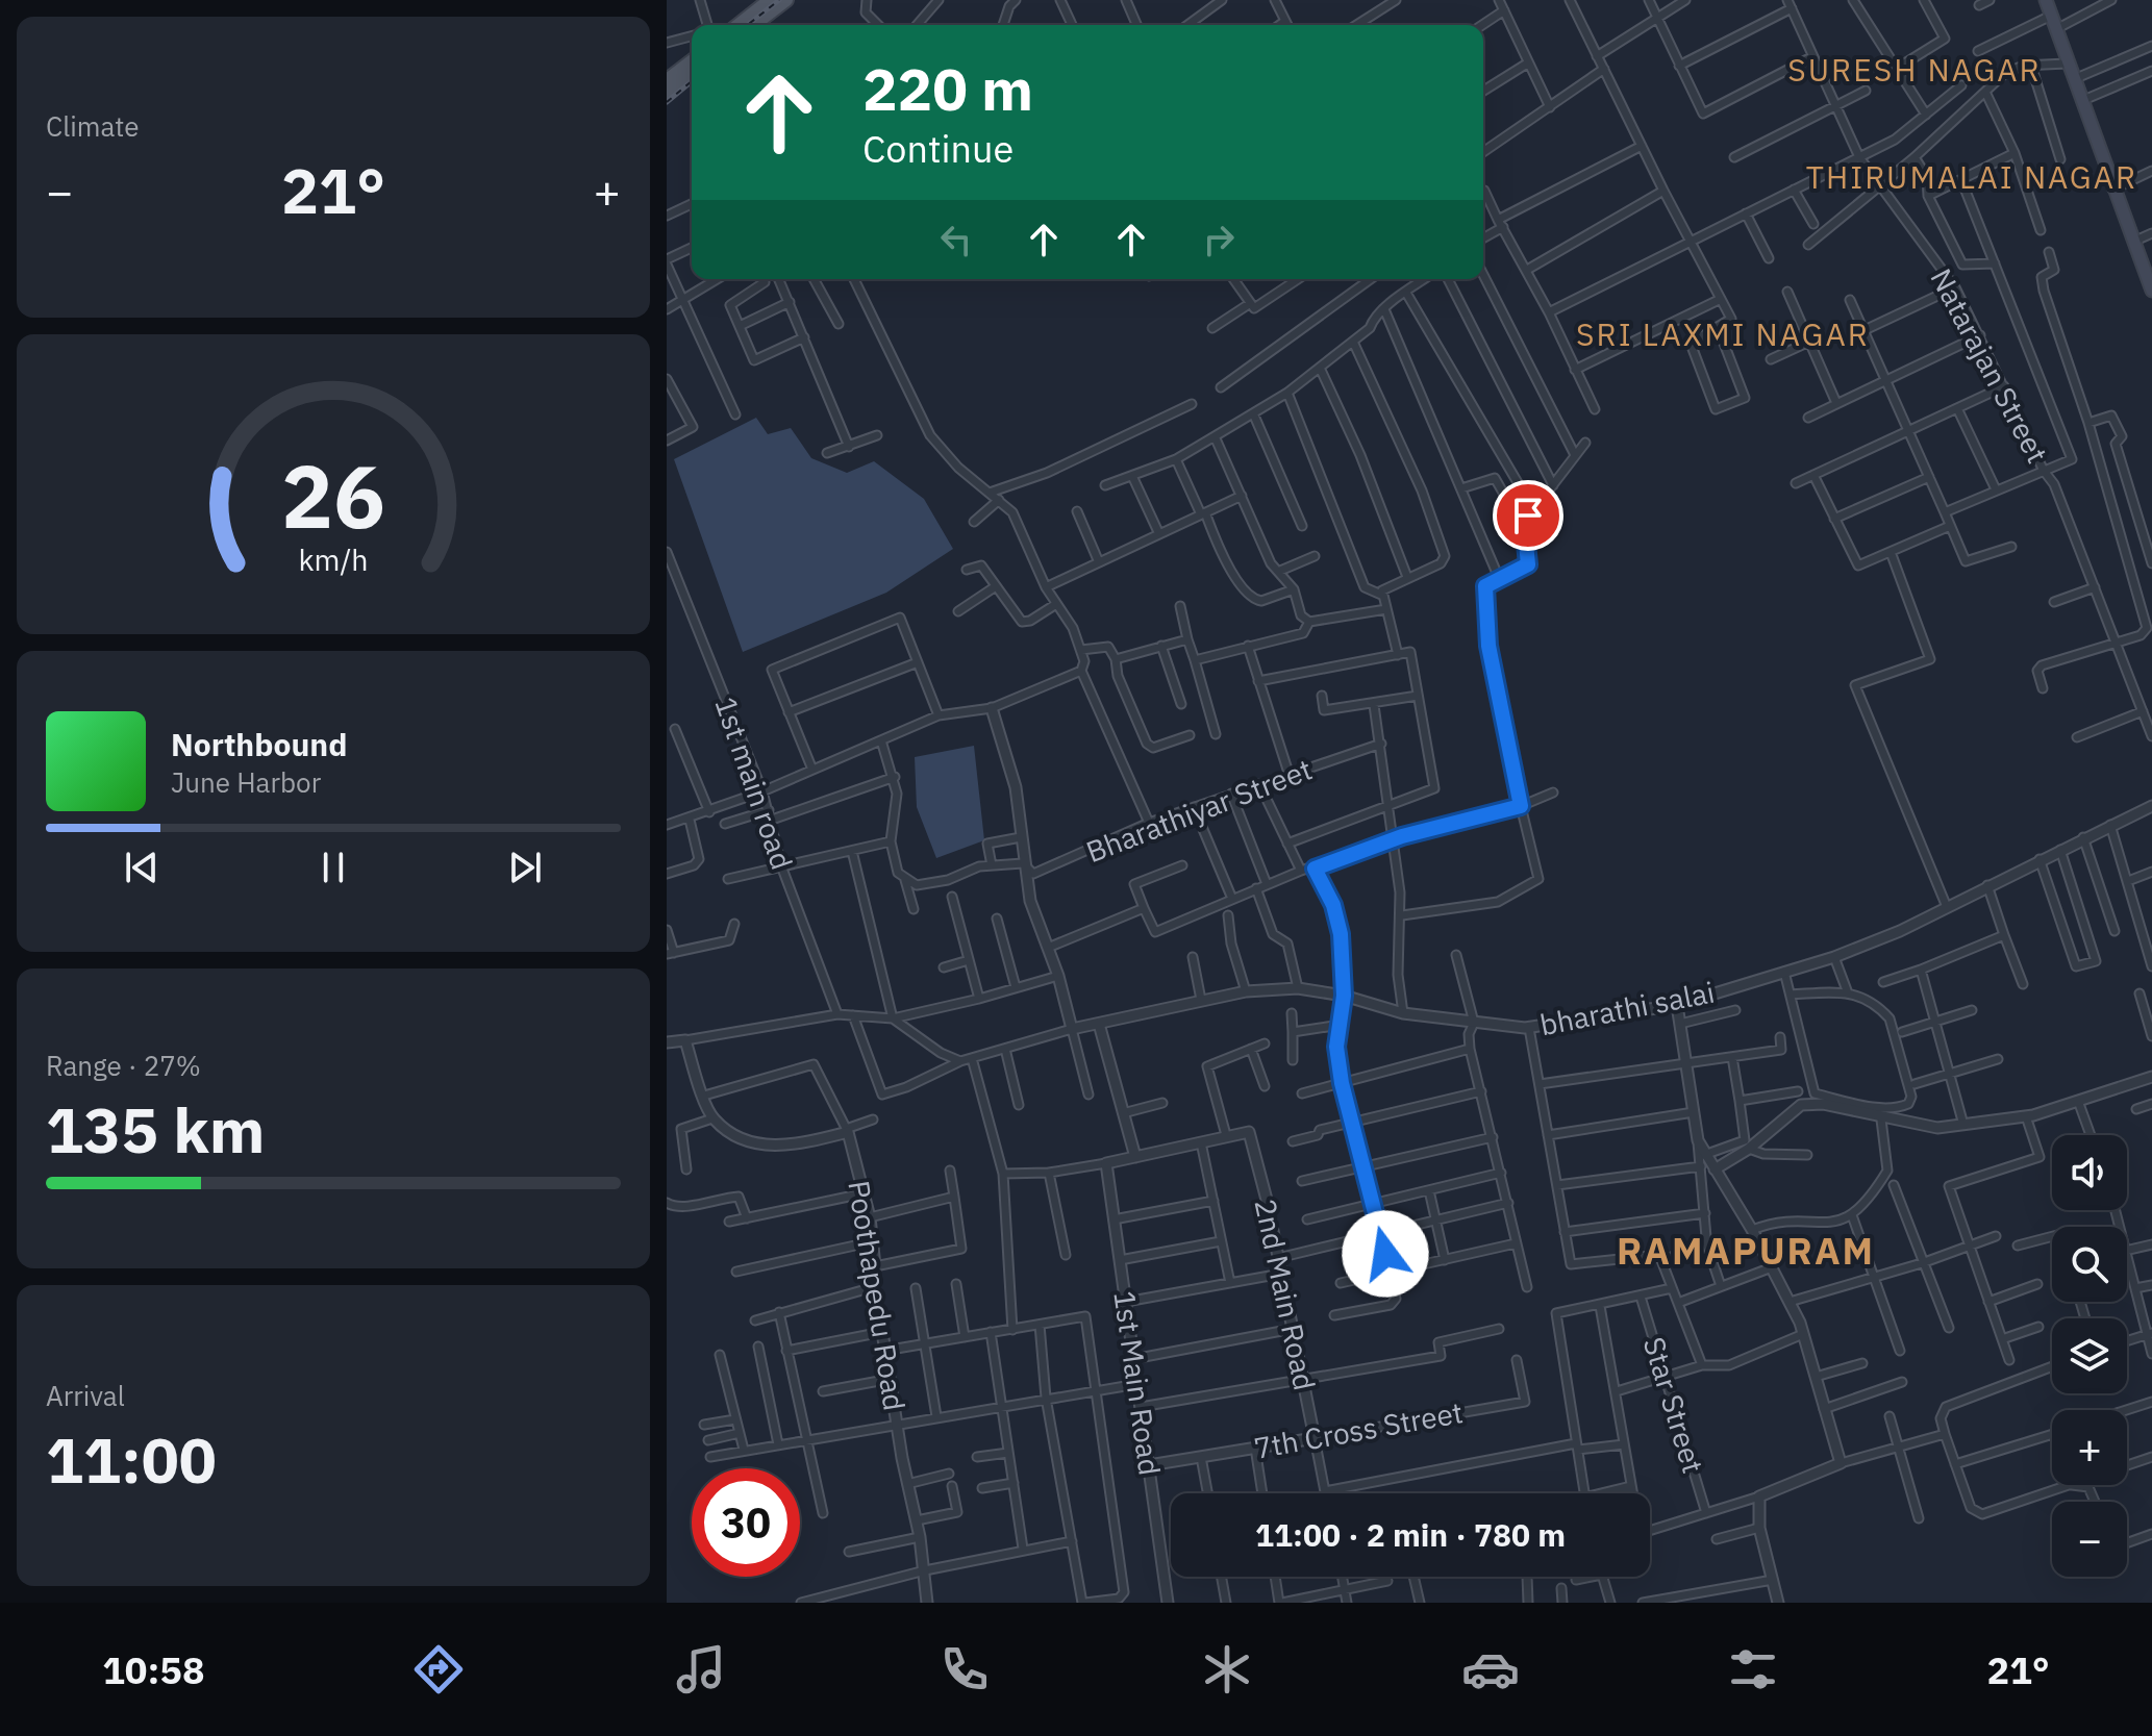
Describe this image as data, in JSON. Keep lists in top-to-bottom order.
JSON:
{
  "streets": {
    "street": [
      "Natarajan Street",
      "1st main road",
      "Bharathiyar Street",
      "bharathi salai",
      "2nd Main Road",
      "Poothapedu Road",
      "1st Main Road",
      "Star Street",
      "7th Cross Street"
    ]
  },
  "crossings": [
    ["2nd Main Road", "7th Cross Street"],
    ["1st Main Road", "7th Cross Street"]
  ],
  "districts": [
    "SURESH NAGAR",
    "THIRUMALAI NAGAR",
    "SRI LAXMI NAGAR",
    "RAMAPURAM"
  ],
  "page": {
    "tile": [
      "Climate",
      ["Range · 27%", "135 km"],
      ["Arrival", "11:00"]
    ],
    "turn": ["220 m", "Continue"],
    "heat": ["−", "21°", "+"],
    "song": ["Northbound", "June Harbor"],
    "map_buttons": ["+", "−"],
    "limit": "30",
    "trip": "11:00 · 2 min · 780 m",
    "tabs": ["10:58", "21°"],
    "gauge": ["26", "km/h"]
  }
}
